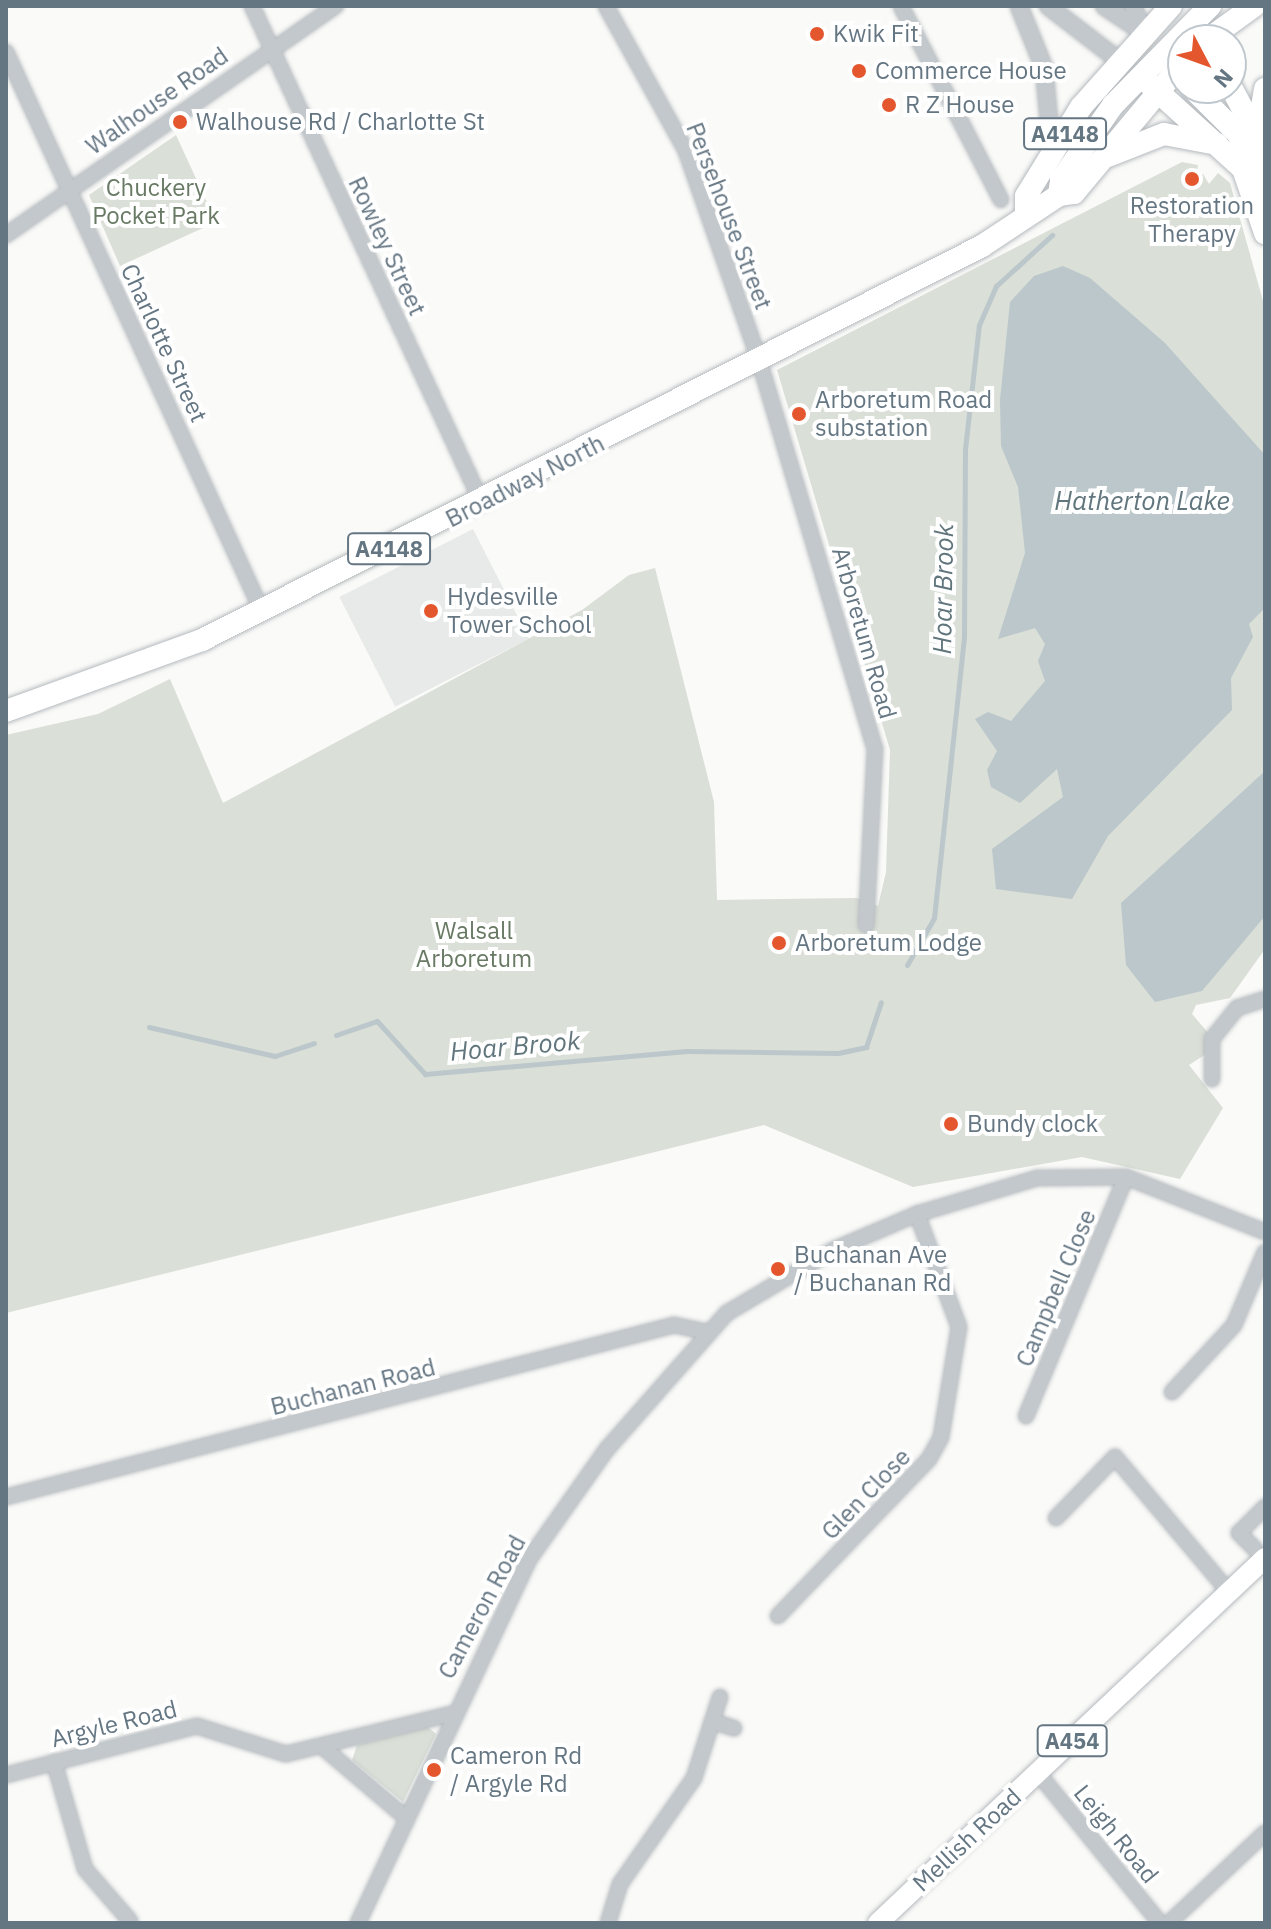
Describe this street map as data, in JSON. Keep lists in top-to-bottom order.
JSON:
{
  "streets": {
    "highway": ["A4148", "Broadway North"],
    "main road": ["A454", "Mellish Road"],
    "street": [
      "Walhouse Road",
      "Persehouse Street",
      "Rowley Street",
      "Charlotte Street",
      "Arboretum Road",
      "Campbell Close",
      "Buchanan Road",
      "Glen Close",
      "Cameron Road",
      "Argyle Road",
      "Leigh Road"
    ]
  },
  "crossings": [
    ["Walhouse Road", "Rowley Street"],
    ["Walhouse Road", "Charlotte Street"],
    ["A4148", "Broadway North"],
    ["Persehouse Street", "Broadway North"],
    ["Persehouse Street", "Arboretum Road"],
    ["Rowley Street", "Broadway North"],
    ["Charlotte Street", "Broadway North"],
    ["Broadway North", "Arboretum Road"],
    ["Campbell Close", "Cameron Road"],
    ["Buchanan Road", "Cameron Road"],
    ["Glen Close", "Cameron Road"],
    ["Cameron Road", "Argyle Road"],
    ["Leigh Road", "Mellish Road"]
  ],
  "water": ["Hatherton Lake", "Hoar Brook"],
  "parks": ["Chuckery Pocket Park", "Walsall Arboretum"],
  "places": [
    "Kwik Fit",
    "Commerce House",
    "R Z House",
    "Walhouse Rd / Charlotte St",
    "Restoration Therapy",
    "Arboretum Road substation",
    "Hydesville Tower School",
    "Arboretum Lodge",
    "Bundy clock",
    "Buchanan Ave / Buchanan Rd",
    "Cameron Rd / Argyle Rd"
  ],
  "north": "bottom right"
}
